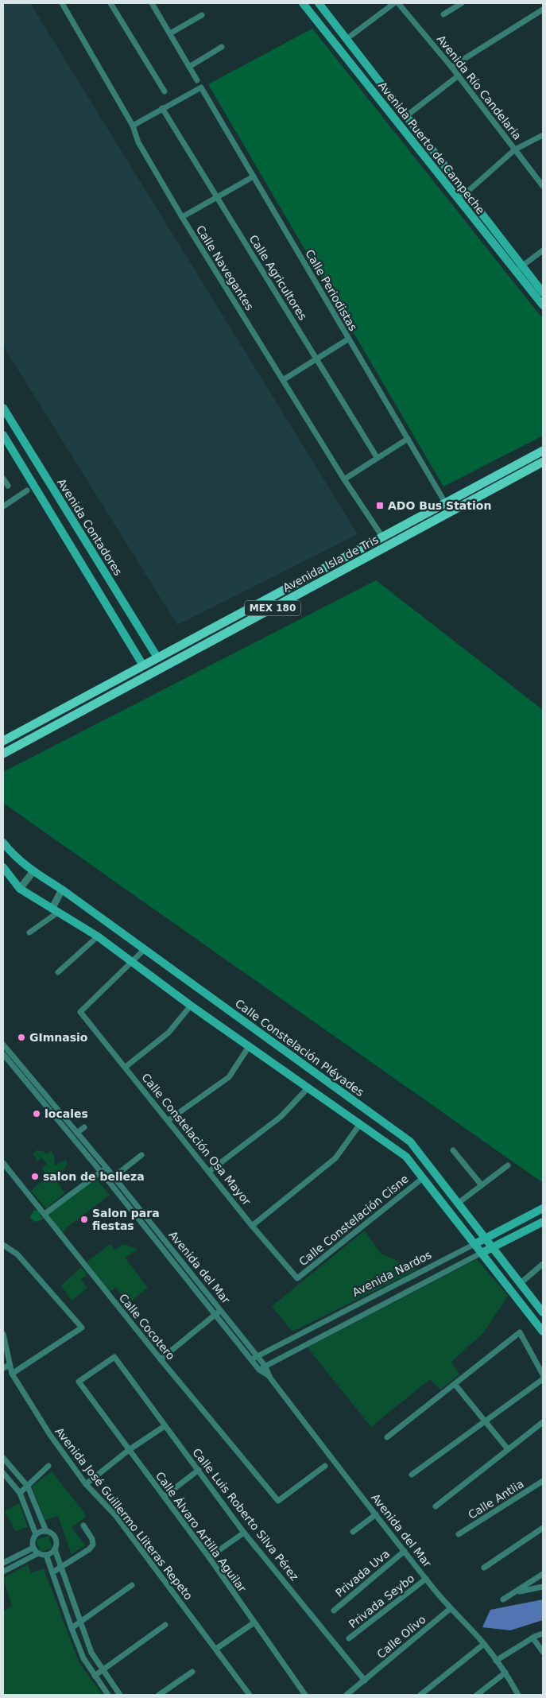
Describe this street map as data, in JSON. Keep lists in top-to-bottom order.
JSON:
{
  "streets": {
    "main road": [
      "Avenida Puerto de Campeche",
      "Avenida Contadores",
      "Avenida Isla de Tris",
      "MEX 180",
      "Calle Constelación Pléyades",
      "Avenida Nardos"
    ],
    "street": [
      "Avenida Río Candelaria",
      "Calle Navegantes",
      "Calle Agricultores",
      "Calle Periodistas",
      "Calle Constelación Osa Mayor",
      "Calle Constelación Cisne",
      "Avenida del Mar",
      "Calle Cocotero",
      "Calle Antlia",
      "Avenida José Guillermo Lliteras Repeto",
      "Calle Luis Roberto Silva Pérez",
      "Calle Álvaro Artilla Aguilar",
      "Privada Uva",
      "Privada Seybo",
      "Calle Olivo"
    ]
  },
  "crossings": [
    ["Calle Navegantes", "Avenida Isla de Tris"],
    ["Calle Agricultores", "Calle Periodistas"],
    ["Calle Periodistas", "Avenida Isla de Tris"],
    ["Avenida Contadores", "Avenida Isla de Tris"],
    ["Calle Constelación Pléyades", "Avenida Nardos"],
    ["Calle Constelación Osa Mayor", "Calle Constelación Cisne"],
    ["Avenida del Mar", "Avenida Nardos"],
    ["Avenida del Mar", "Privada Uva"],
    ["Avenida del Mar", "Privada Seybo"],
    ["Avenida del Mar", "Calle Olivo"],
    ["Calle Luis Roberto Silva Pérez", "Calle Álvaro Artilla Aguilar"],
    ["Calle Luis Roberto Silva Pérez", "Calle Olivo"]
  ],
  "places": {
    "transit": ["ADO Bus Station"],
    "other": [
      "GImnasio",
      "locales",
      "salon de belleza",
      "Salon para fiestas"
    ]
  }
}
